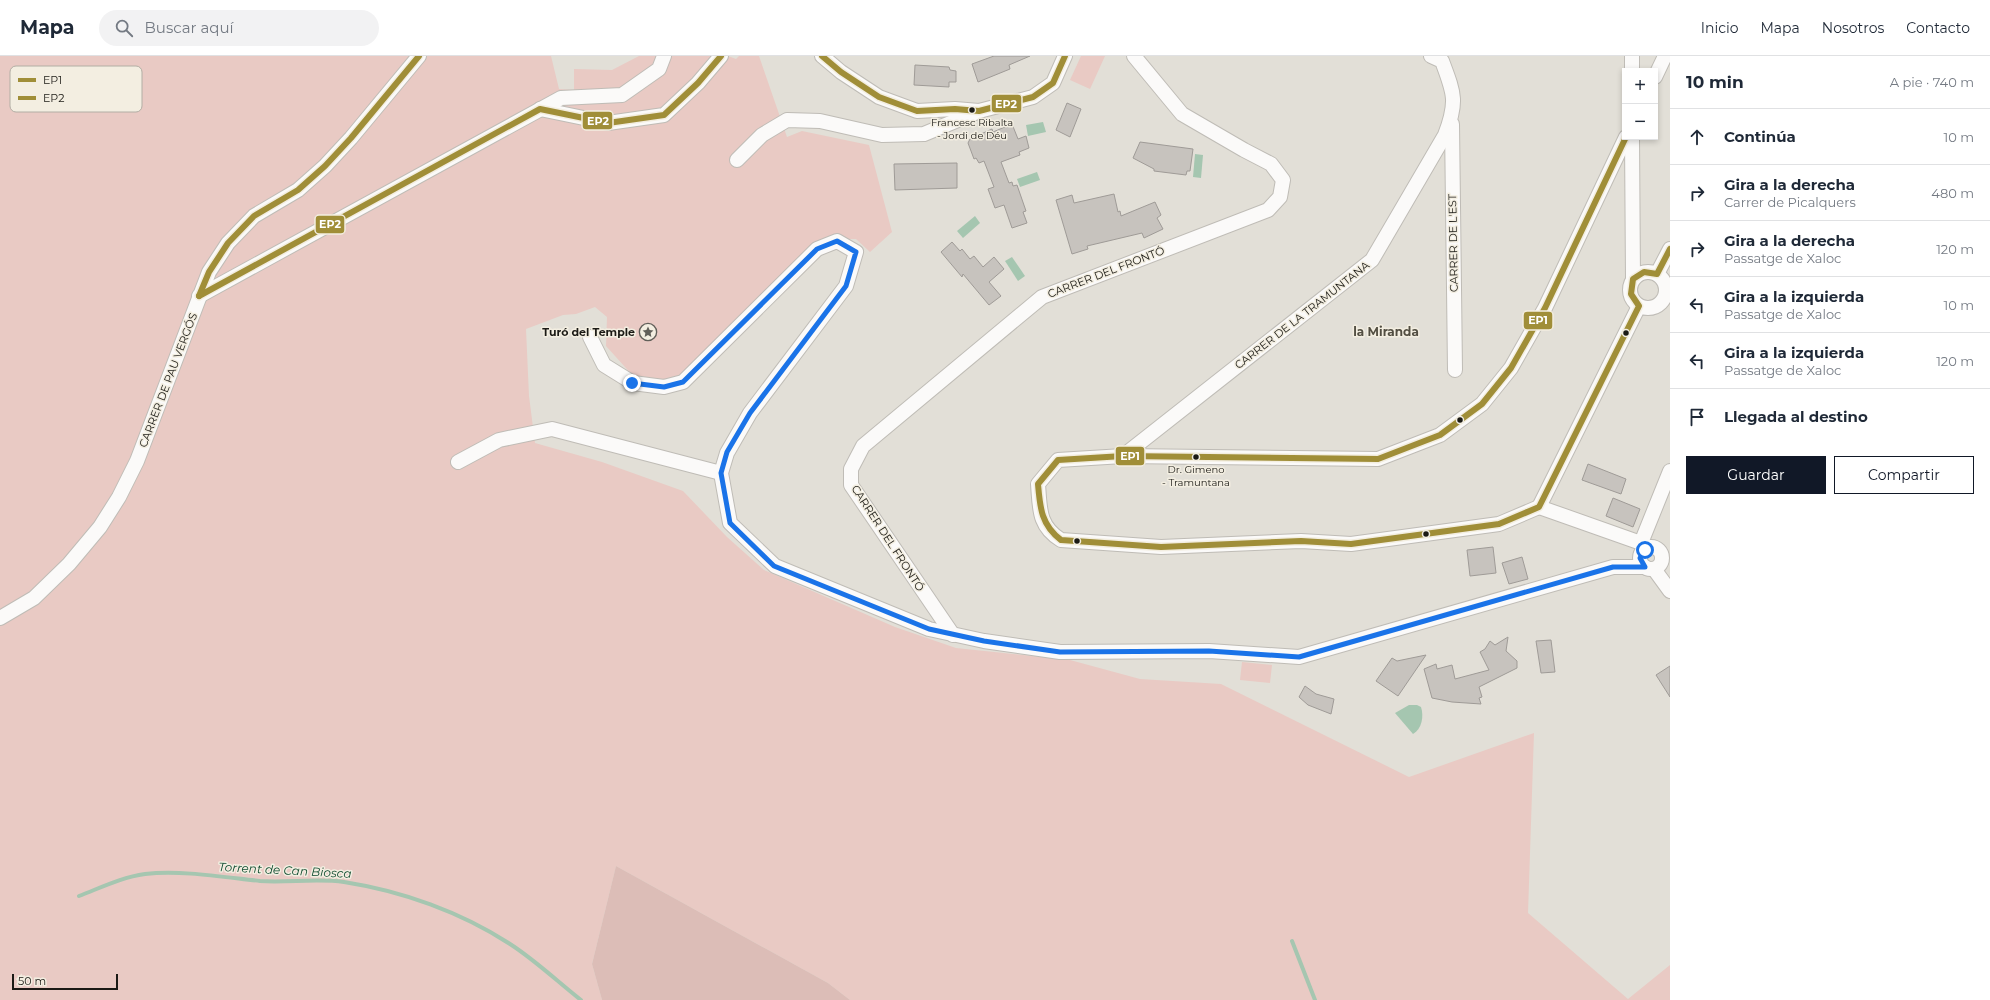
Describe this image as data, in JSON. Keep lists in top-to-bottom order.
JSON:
{
  "streets": {
    "street": [
      "CARRER DE L'EST",
      "CARRER DEL FRONTÓ",
      "CARRER DE LA TRAMUNTANA",
      "CARRER DE PAU VERGÓS"
    ]
  },
  "crossings": [
    ["CARRER DE L'EST", "CARRER DE LA TRAMUNTANA"]
  ],
  "districts": ["la Miranda"],
  "water": ["Torrent de Can Biosca"],
  "places": {
    "other": ["Francesc Ribalta - Jordi de Déu", "Dr. Gimeno - Tramuntana"],
    "place": ["Turó del Temple"]
  },
  "lines": ["transit line EP2", "transit line EP1"],
  "legend": ["EP1", "EP2"],
  "scale_bar": "50 m",
  "page": {
    "header": "Mapa",
    "search": "Buscar aquí",
    "nav": [
      "Inicio",
      "Mapa",
      "Nosotros",
      "Contacto"
    ],
    "heading": ["10 min", "A pie · 740 m"],
    "map_buttons": ["+", "−"],
    "list": [
      ["Continúa", "10 m"],
      ["Gira a la derecha", "Carrer de Picalquers", "480 m"],
      ["Gira a la derecha", "Passatge de Xaloc", "120 m"],
      ["Gira a la izquierda", "Passatge de Xaloc", "10 m"],
      ["Gira a la izquierda", "Passatge de Xaloc", "120 m"],
      "Llegada al destino"
    ],
    "buttons": ["Guardar", "Compartir"],
    "scale": "50 m"
  }
}
